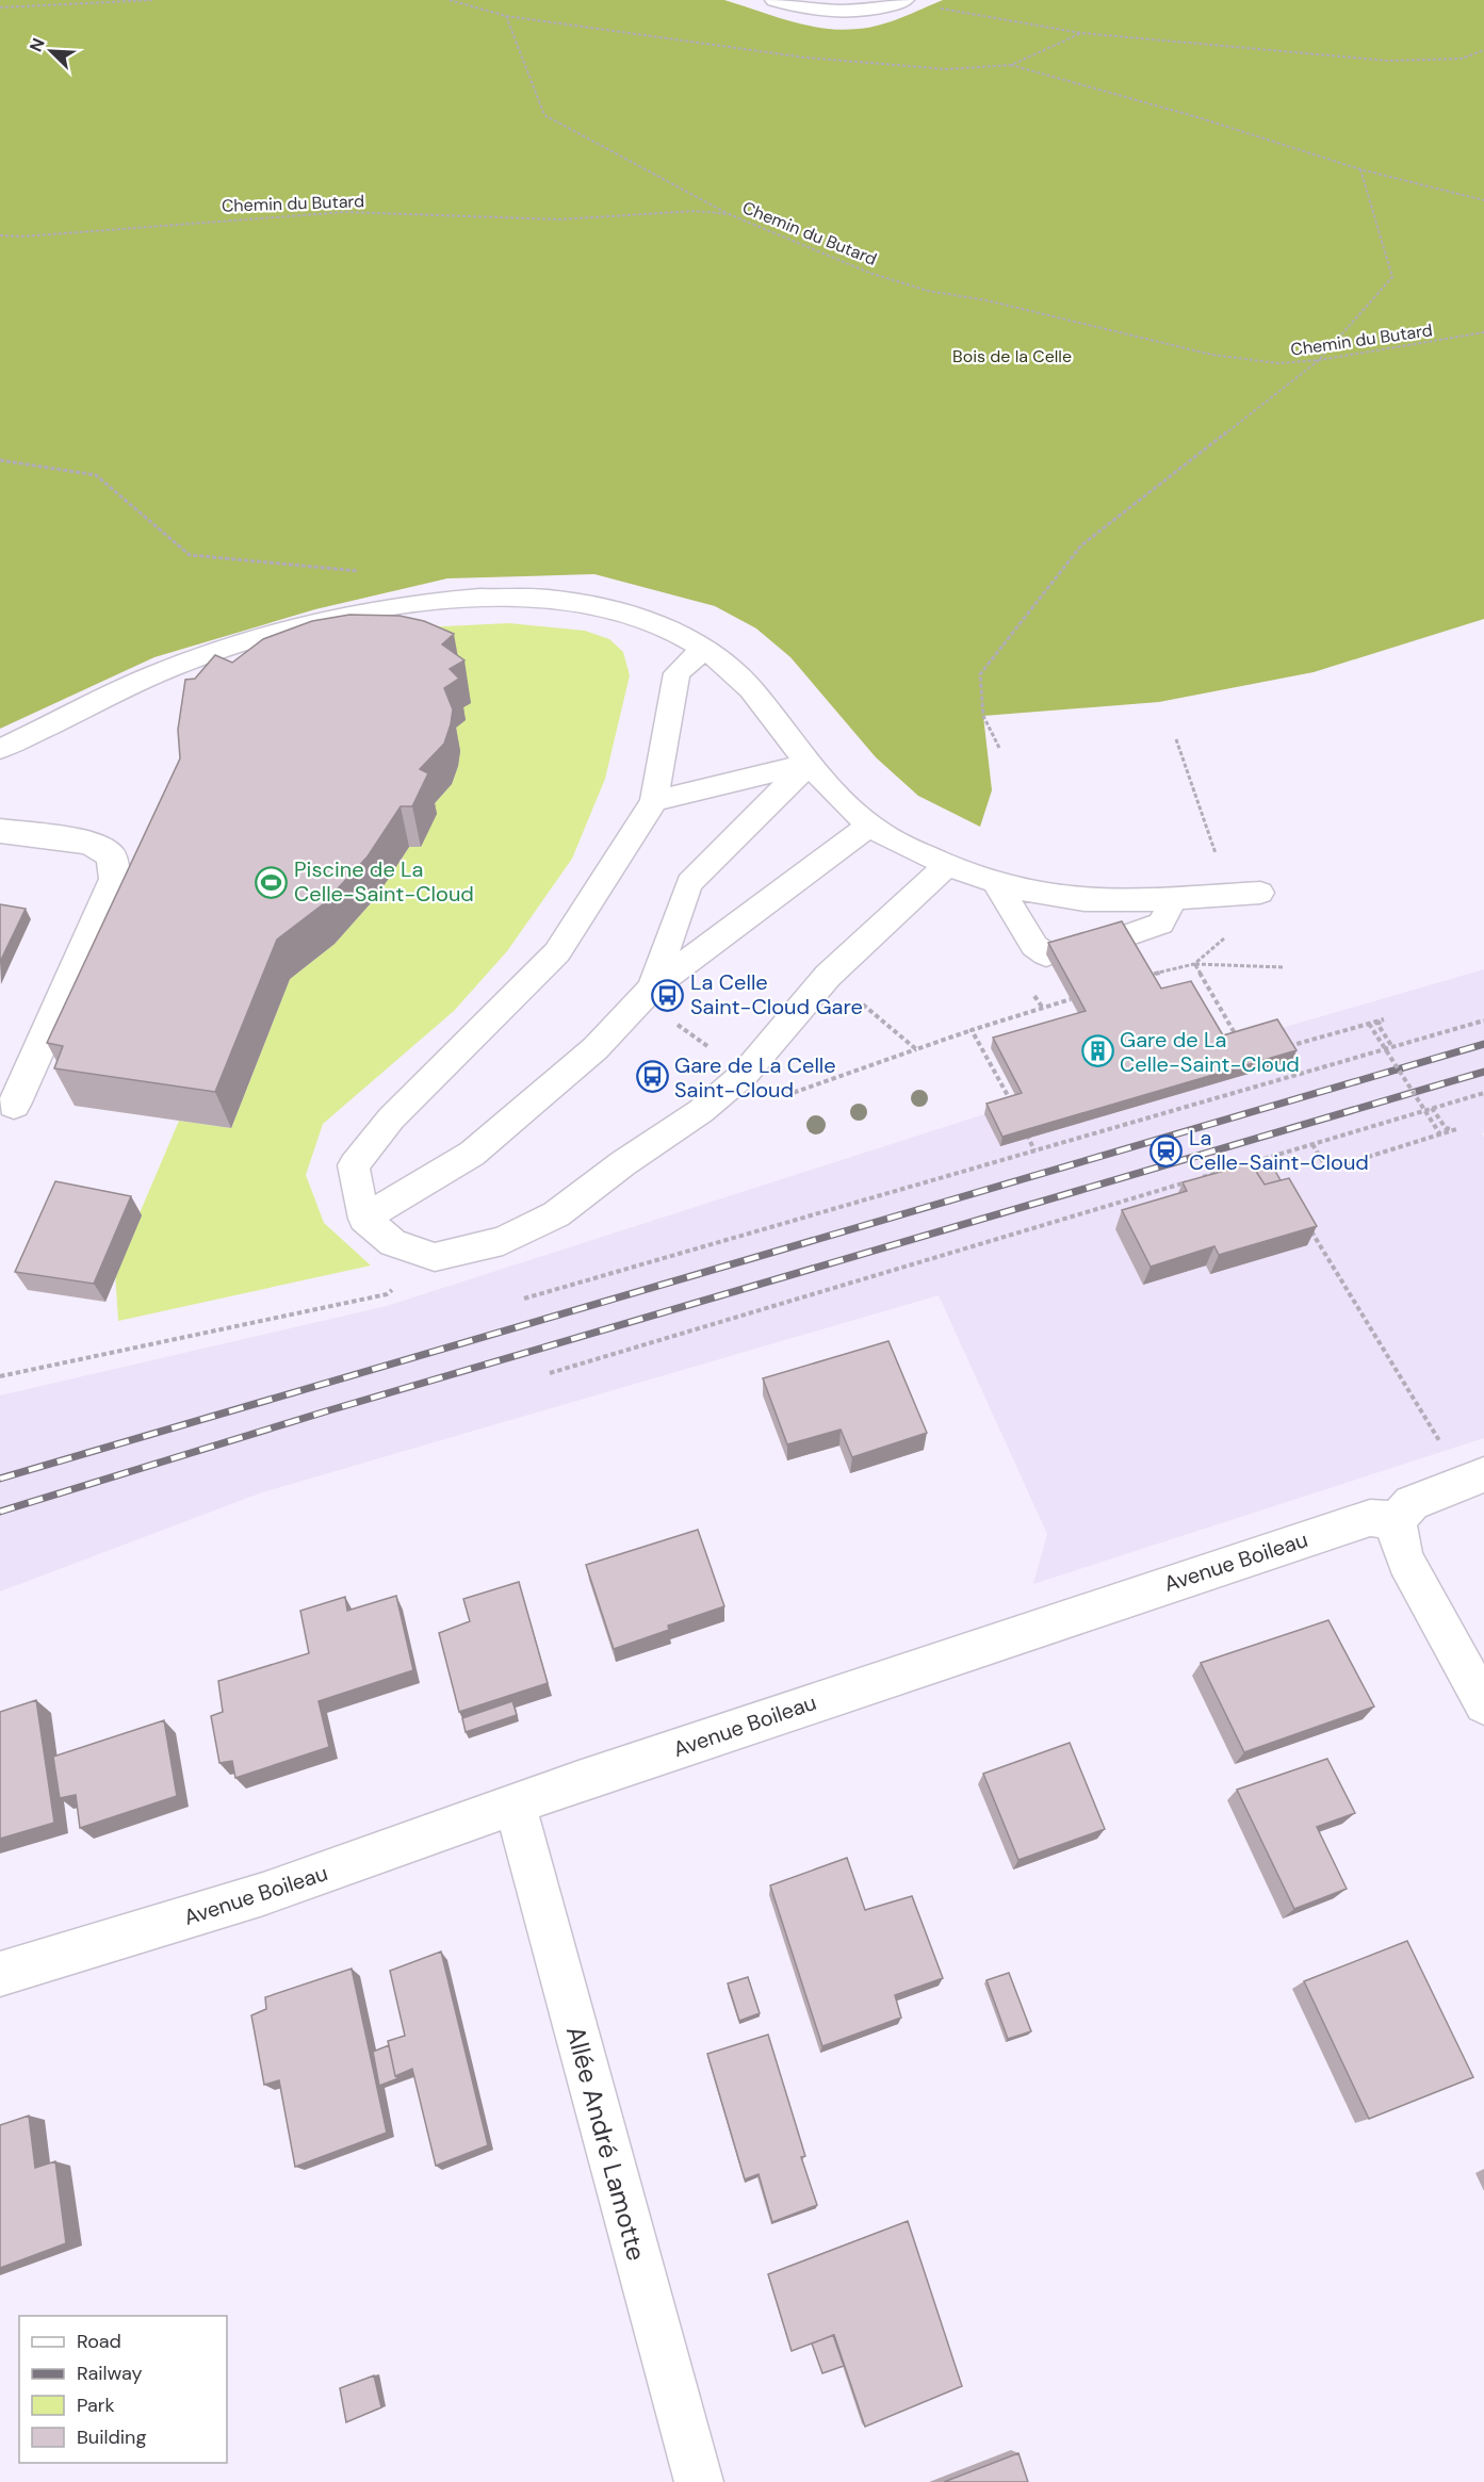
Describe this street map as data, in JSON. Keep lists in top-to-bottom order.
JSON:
{
  "streets": {
    "street": ["Avenue Boileau", "Allée André Lamotte"],
    "path": ["Chemin du Butard"]
  },
  "crossings": [
    ["Avenue Boileau", "Allée André Lamotte"]
  ],
  "parks": ["Bois de la Celle"],
  "places": {
    "sports": ["Piscine de La Celle-Saint-Cloud"],
    "bus stop": ["La Celle Saint-Cloud Gare", "Gare de La Celle Saint-Cloud"],
    "building": ["Gare de La Celle-Saint-Cloud"],
    "station": ["La Celle-Saint-Cloud"]
  },
  "legend": [
    "Road",
    "Railway",
    "Park",
    "Building"
  ],
  "north": "top left"
}
